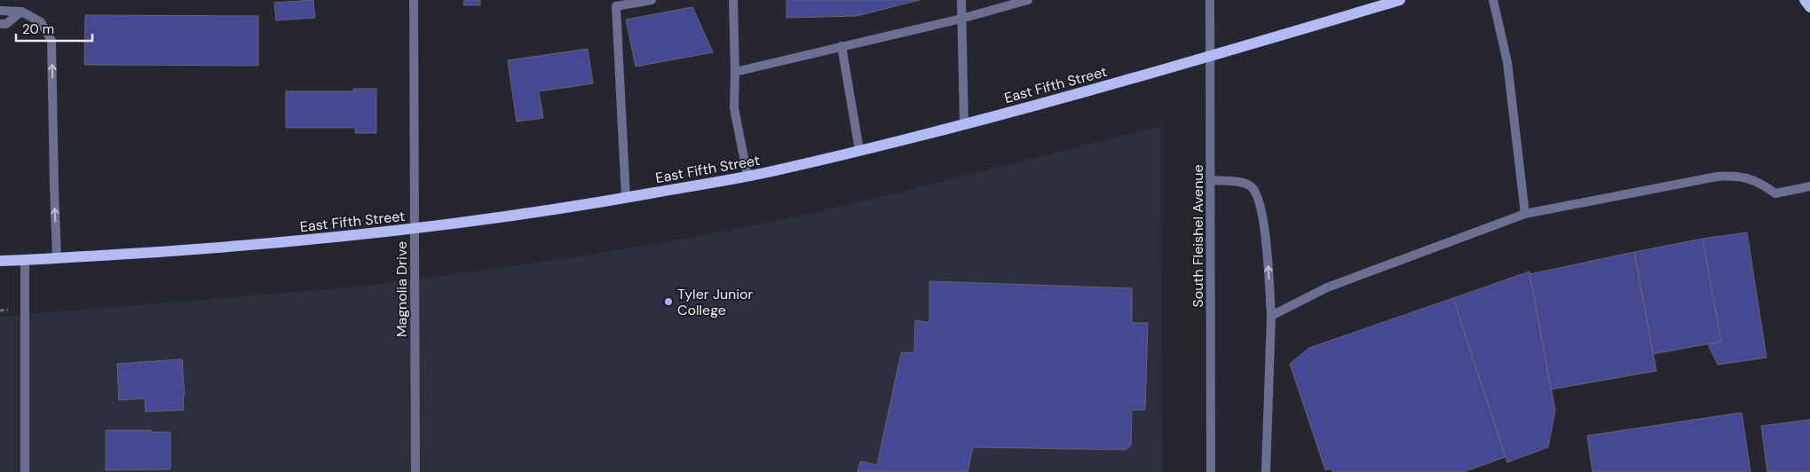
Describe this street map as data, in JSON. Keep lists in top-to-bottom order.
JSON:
{
  "streets": {
    "main road": ["East Fifth Street"],
    "street": ["South Fleishel Avenue", "Magnolia Drive"]
  },
  "crossings": [
    ["East Fifth Street", "South Fleishel Avenue"],
    ["East Fifth Street", "Magnolia Drive"]
  ],
  "places": ["Tyler Junior College"],
  "scale_bar": "20 m"
}
